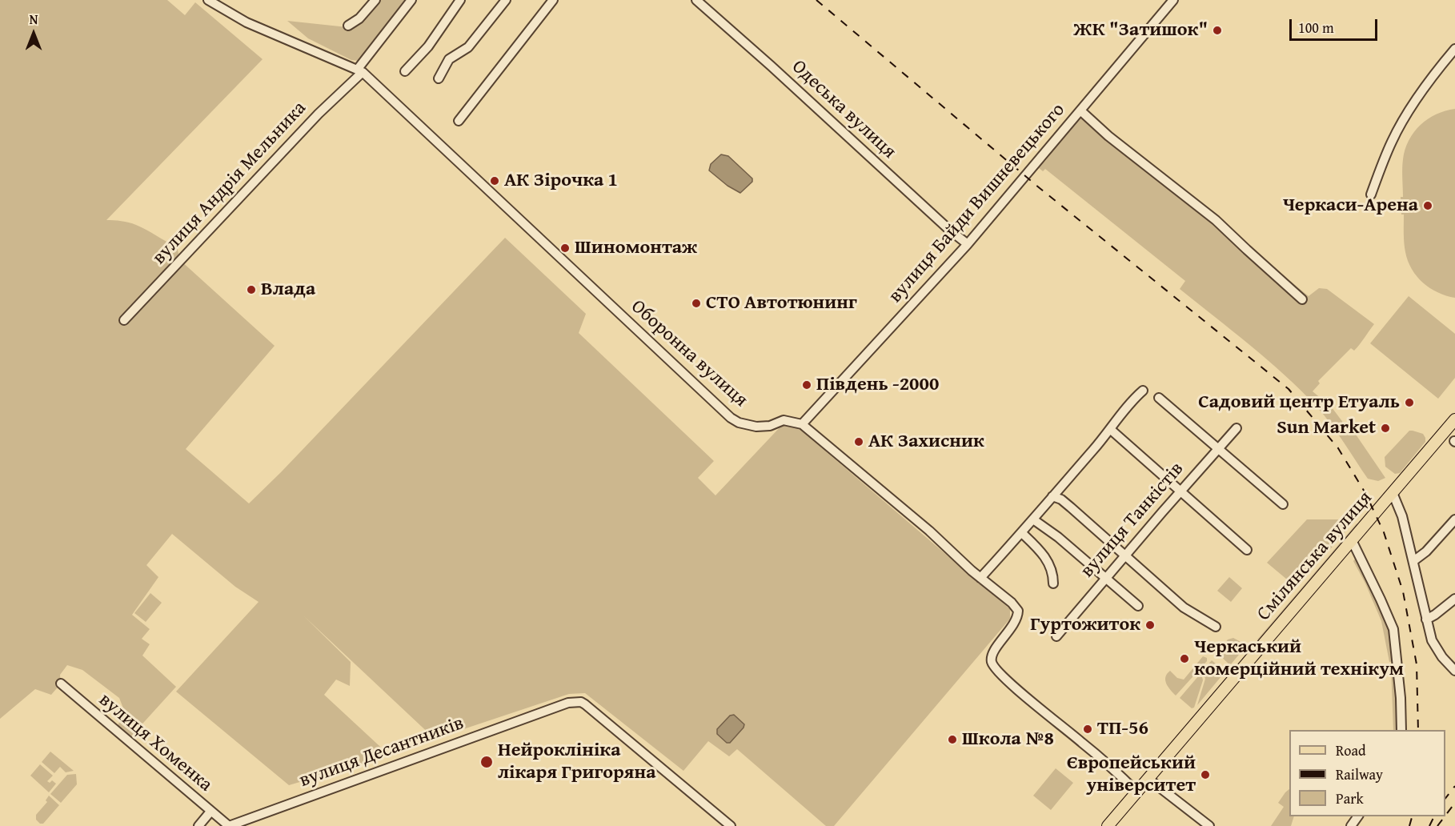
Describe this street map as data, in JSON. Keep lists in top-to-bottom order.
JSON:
{
  "streets": {
    "main road": ["Смілянська вулиця"],
    "street": [
      "Одеська вулиця",
      "вулиця Андрія Мельника",
      "вулиця Байди Вишневецького",
      "Оборонна вулиця",
      "вулиця Танкістів",
      "вулиця Хоменка",
      "вулиця Десантників"
    ]
  },
  "crossings": [
    ["Одеська вулиця", "вулиця Байди Вишневецького"],
    ["вулиця Андрія Мельника", "Оборонна вулиця"],
    ["вулиця Байди Вишневецького", "Оборонна вулиця"],
    ["вулиця Хоменка", "вулиця Десантників"]
  ],
  "places": [
    "ЖК \"Затишок\"",
    "АК Зірочка 1",
    "Черкаси-Арена",
    "Шиномонтаж",
    "Влада",
    "СТО Автотюнинг",
    "Південь -2000",
    "Садовий центр Етуаль",
    "Sun Market",
    "АК Захисник",
    "Гуртожиток",
    "Черкаський комерційний технікум",
    "ТП-56",
    "Школа №8",
    "Нейроклініка лікаря Григоряна",
    "Європейський університет"
  ],
  "legend": ["Road", "Railway", "Park"],
  "scale_bar": "100 m",
  "north": "top"
}
